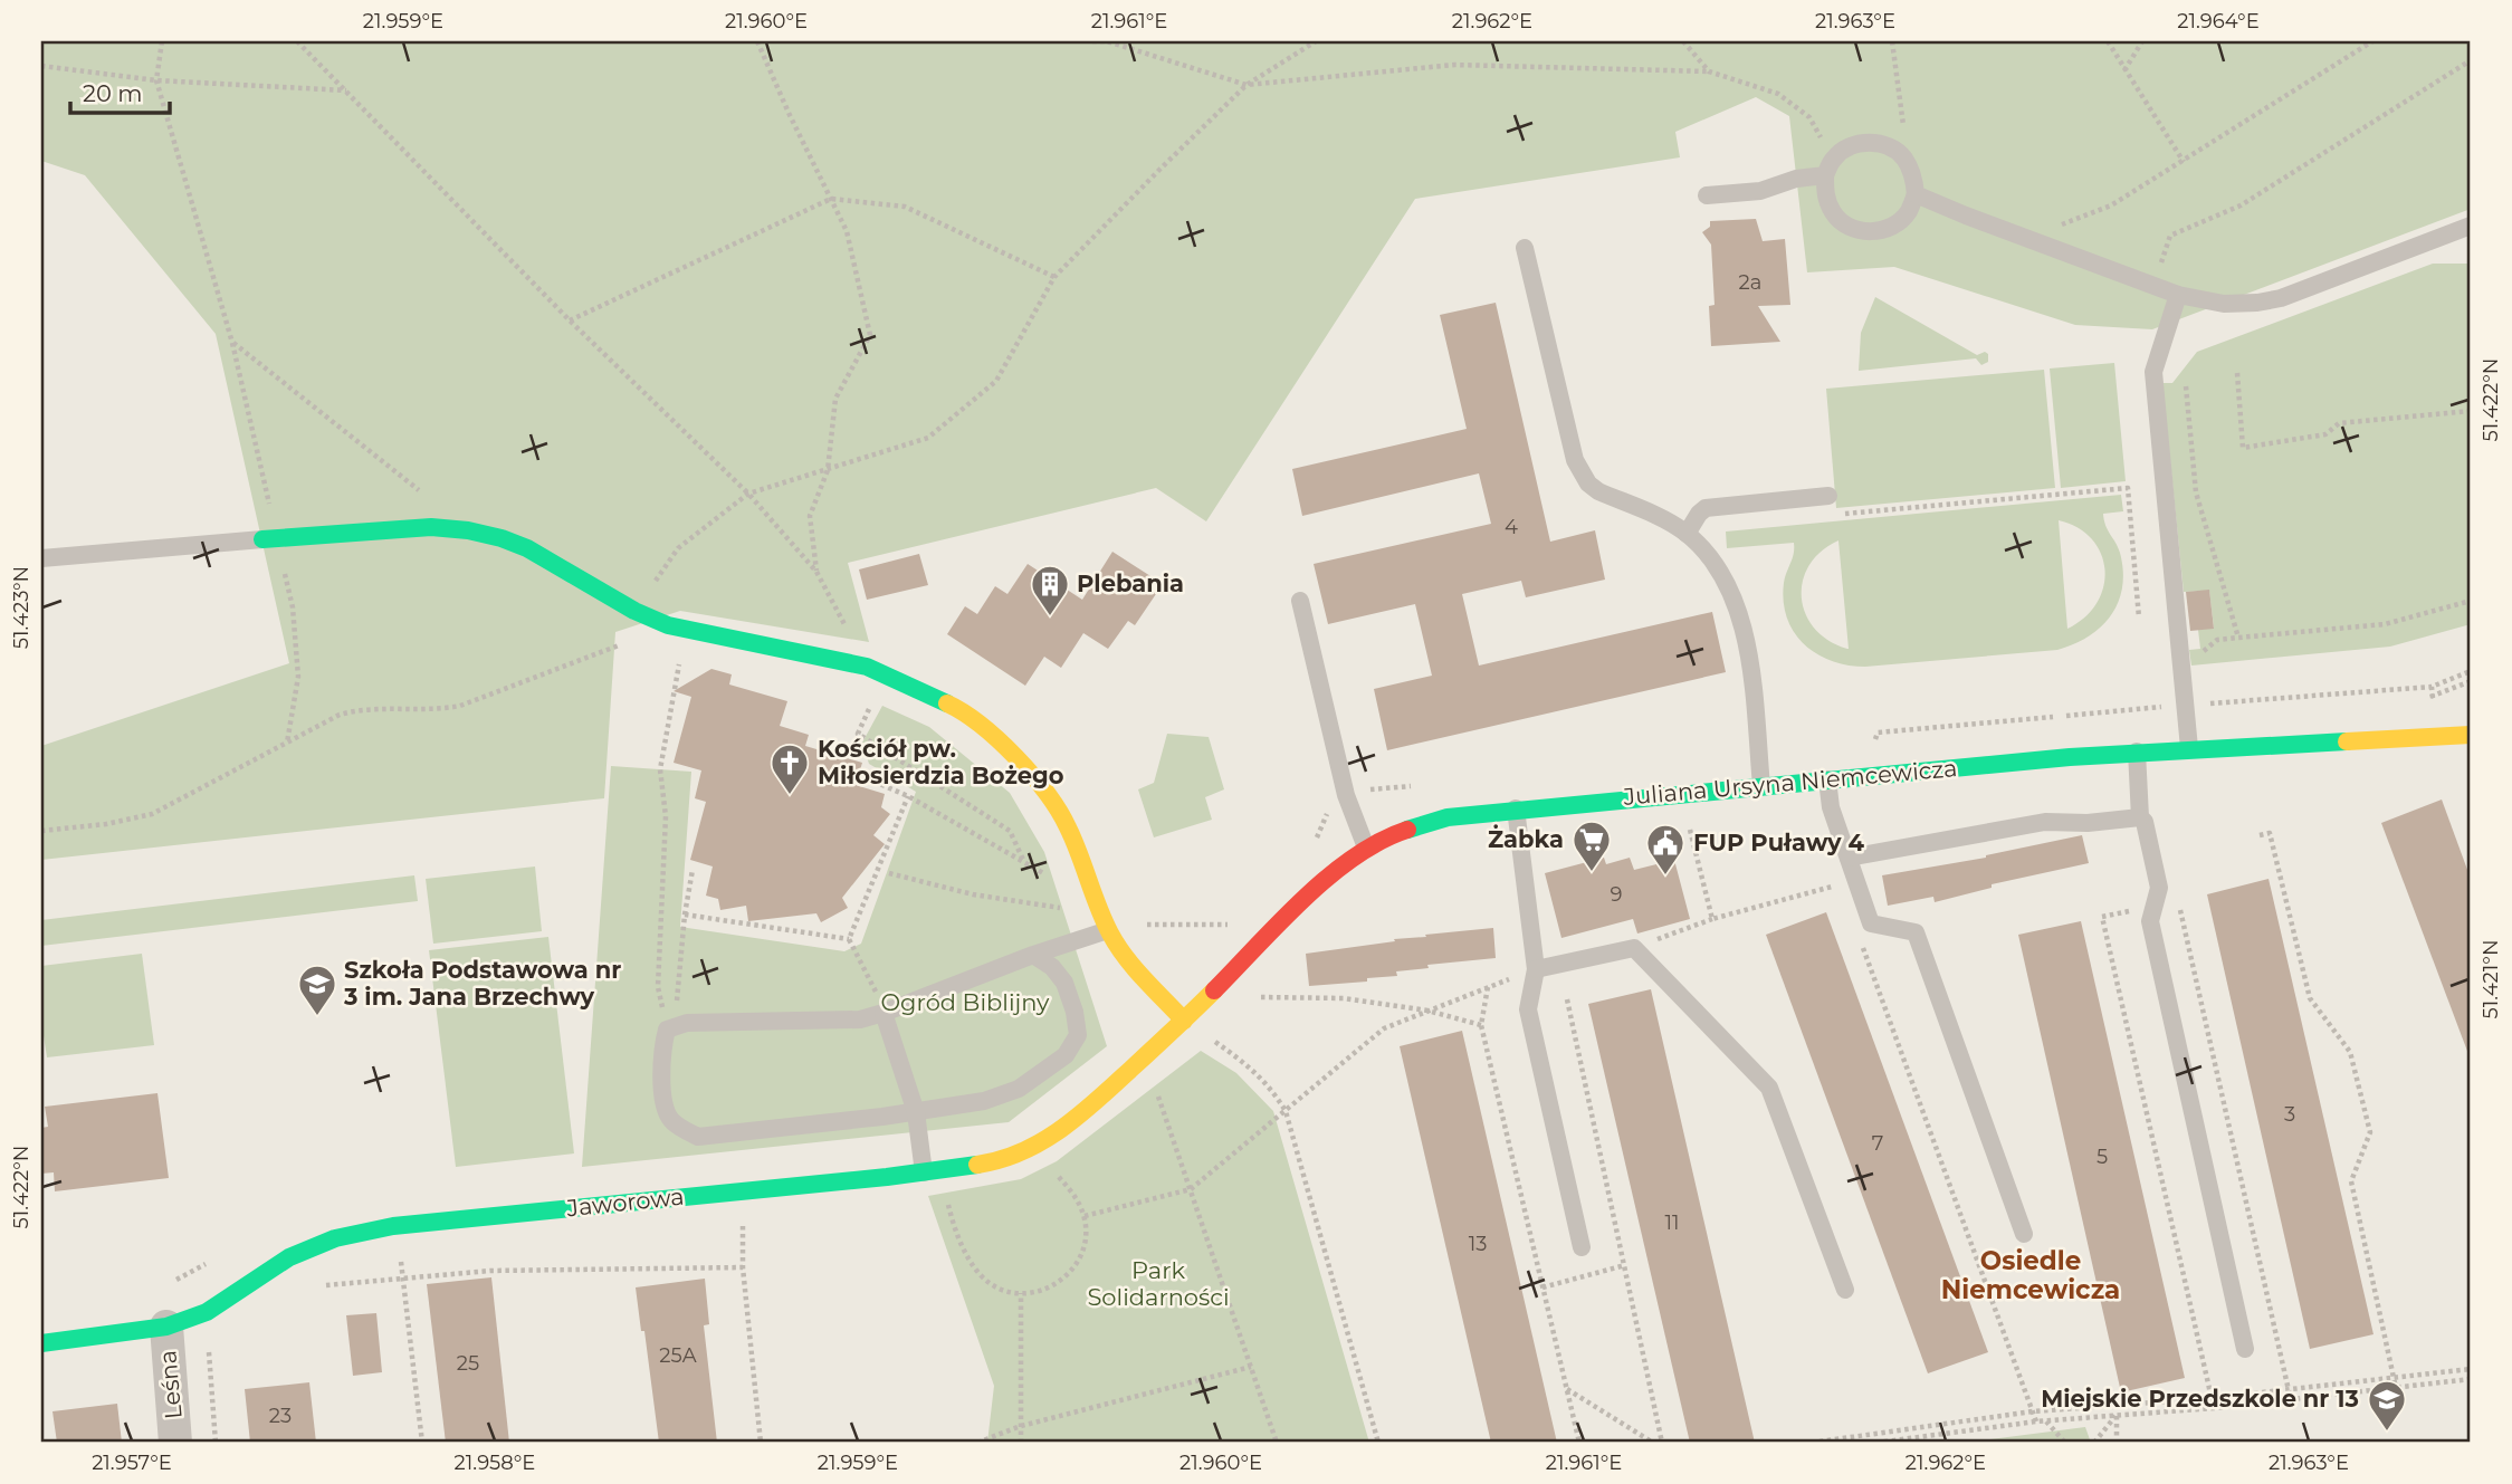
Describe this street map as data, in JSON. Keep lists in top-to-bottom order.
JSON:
{
  "streets": {
    "street": ["Juliana Ursyna Niemcewicza", "Jaworowa", "Leśna"]
  },
  "crossings": [
    ["Juliana Ursyna Niemcewicza", "Jaworowa"],
    ["Jaworowa", "Leśna"]
  ],
  "districts": ["Osiedle Niemcewicza"],
  "parks": ["Ogród Biblijny", "Park Solidarności"],
  "places": {
    "building": ["Plebania"],
    "church": ["Kościół pw. Miłosierdzia Bożego"],
    "supermarket": ["Żabka"],
    "public building": ["FUP Puławy 4"],
    "school or university": ["Szkoła Podstawowa nr 3 im. Jana Brzechwy", "Miejskie Przedszkole nr 13"]
  },
  "house_numbers": [
    "2a",
    "4",
    "9",
    "3",
    "7",
    "5",
    "11",
    "13",
    "25A",
    "25",
    "23"
  ],
  "scale_bar": "20 m",
  "coordinates": [
    "21.959°E",
    "21.960°E",
    "21.961°E",
    "21.962°E",
    "21.963°E",
    "21.964°E",
    "51.422°N",
    "51.423°N",
    "51.421°N",
    "21.957°E",
    "21.958°E"
  ]
}
